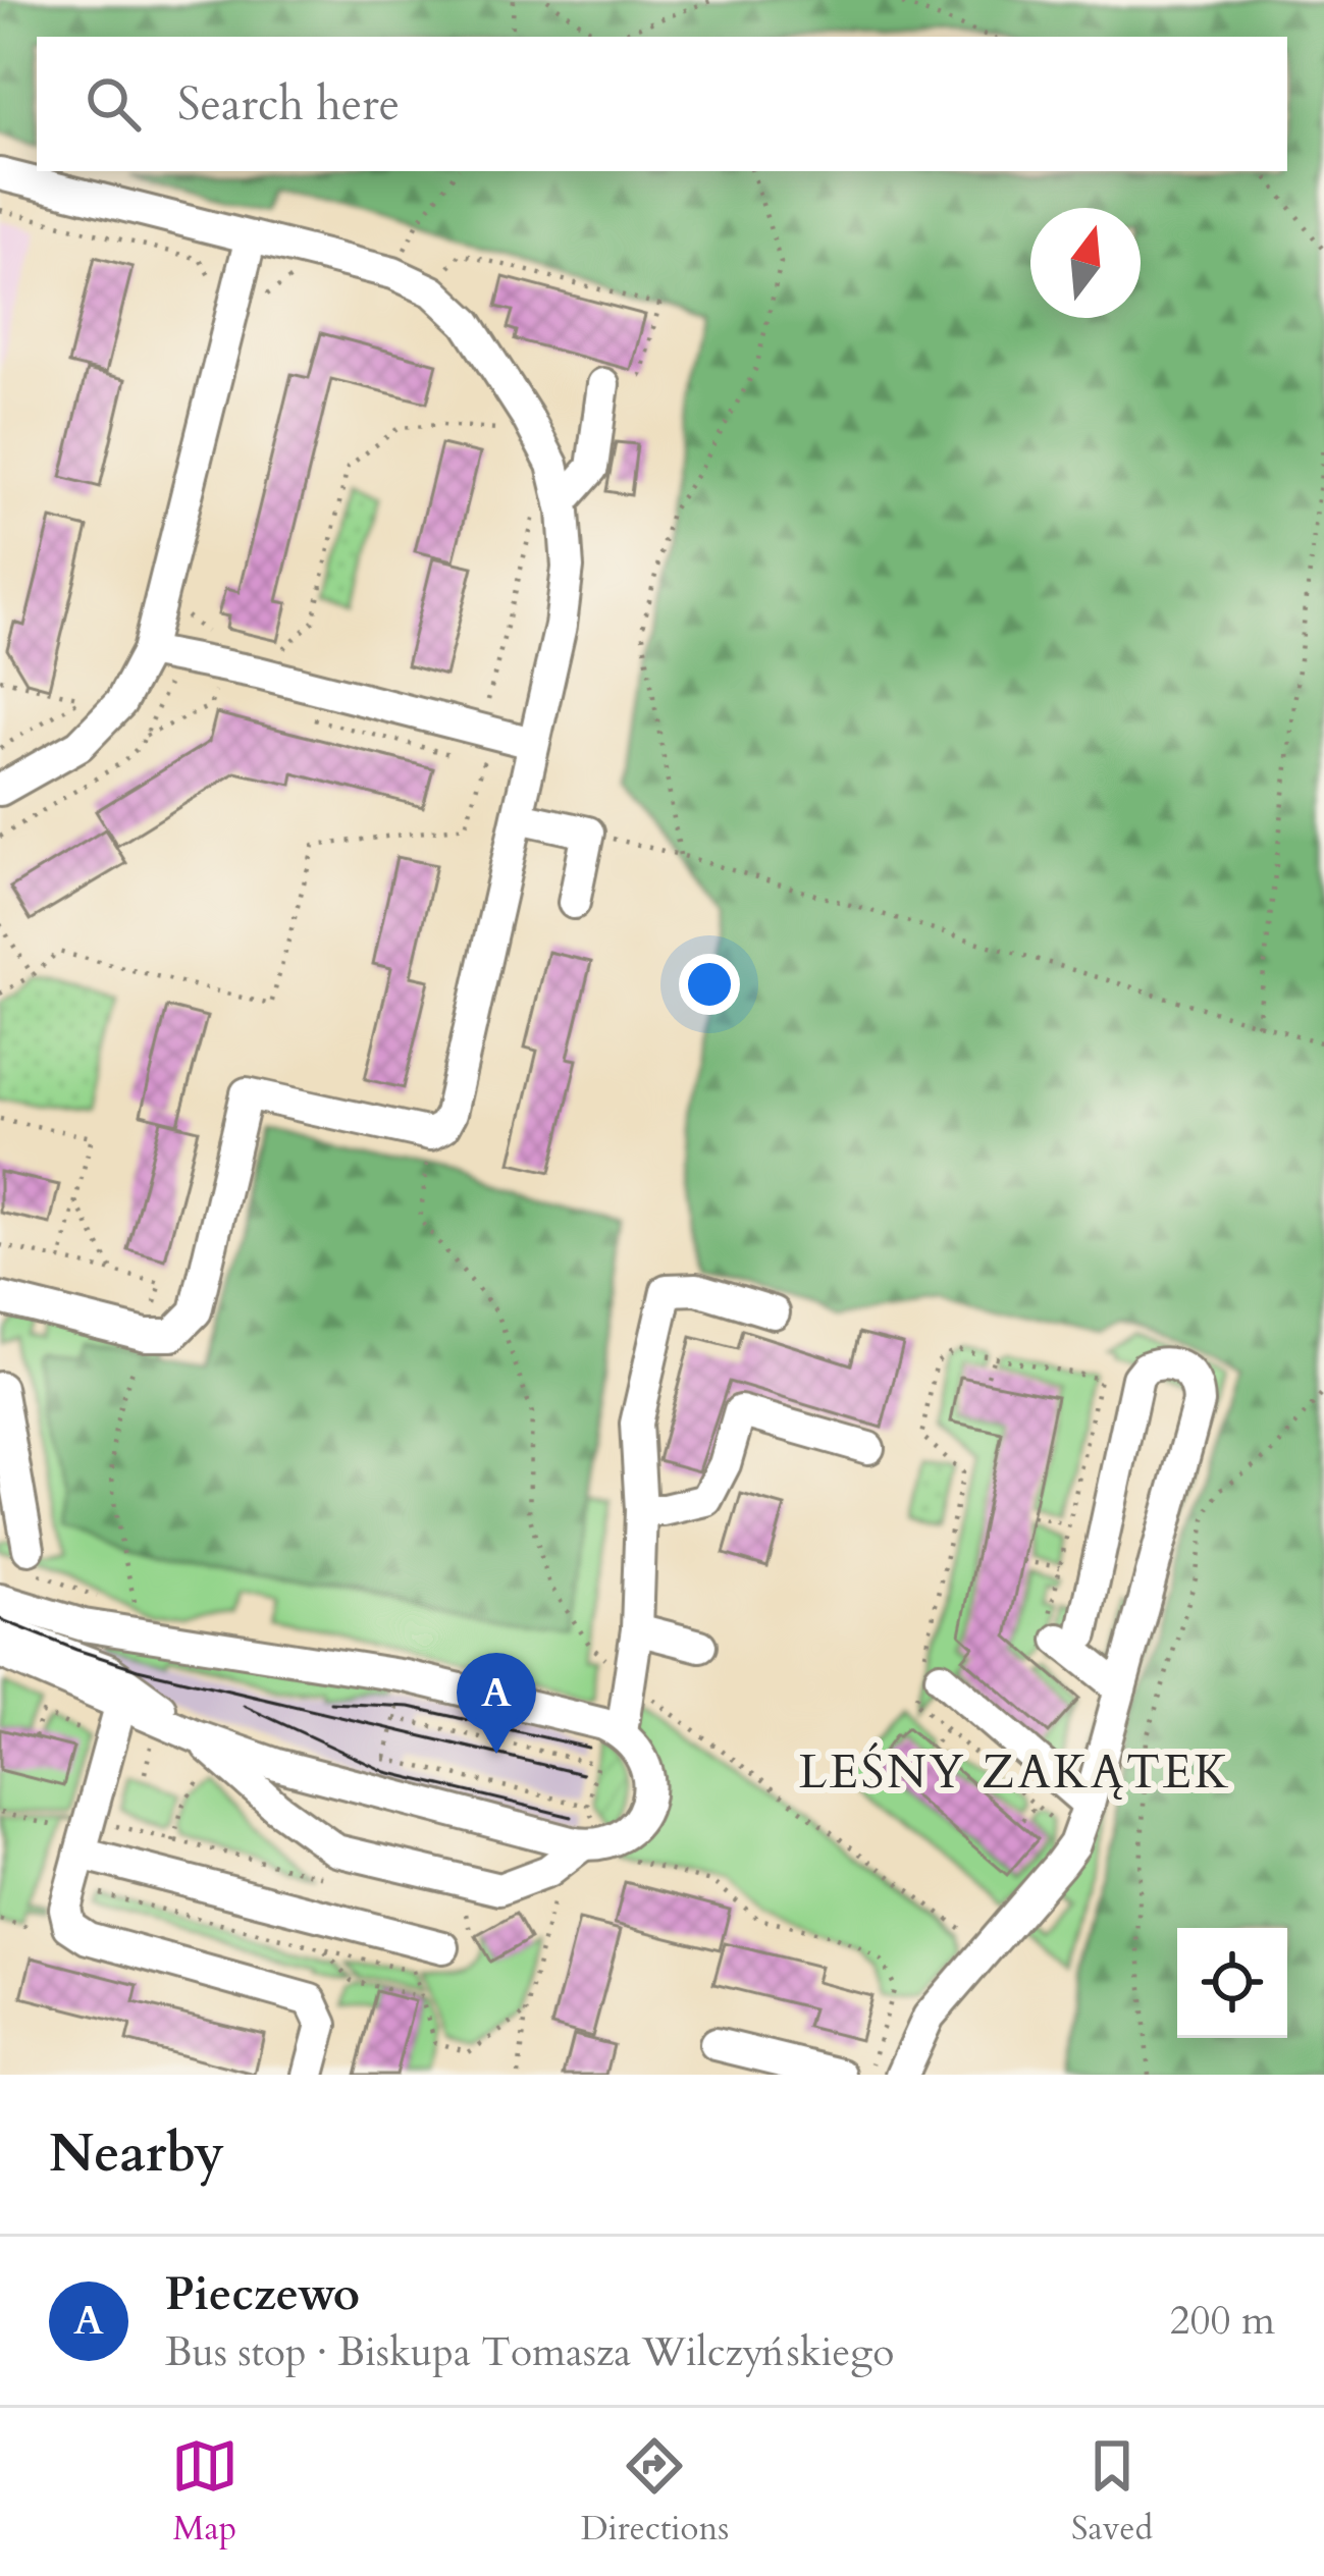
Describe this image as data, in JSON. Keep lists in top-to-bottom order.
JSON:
{
  "districts": ["LEŚNY ZAKĄTEK"],
  "north": "top",
  "page": {
    "search": "Search here",
    "pins": "A",
    "heading": "Nearby",
    "list": [
      {
        "mark": "A",
        "name": "Pieczewo",
        "note": "Bus stop · Biskupa Tomasza Wilczyńskiego",
        "value": "200 m"
      }
    ],
    "nav": ["Map", "Directions", "Saved"]
  }
}
